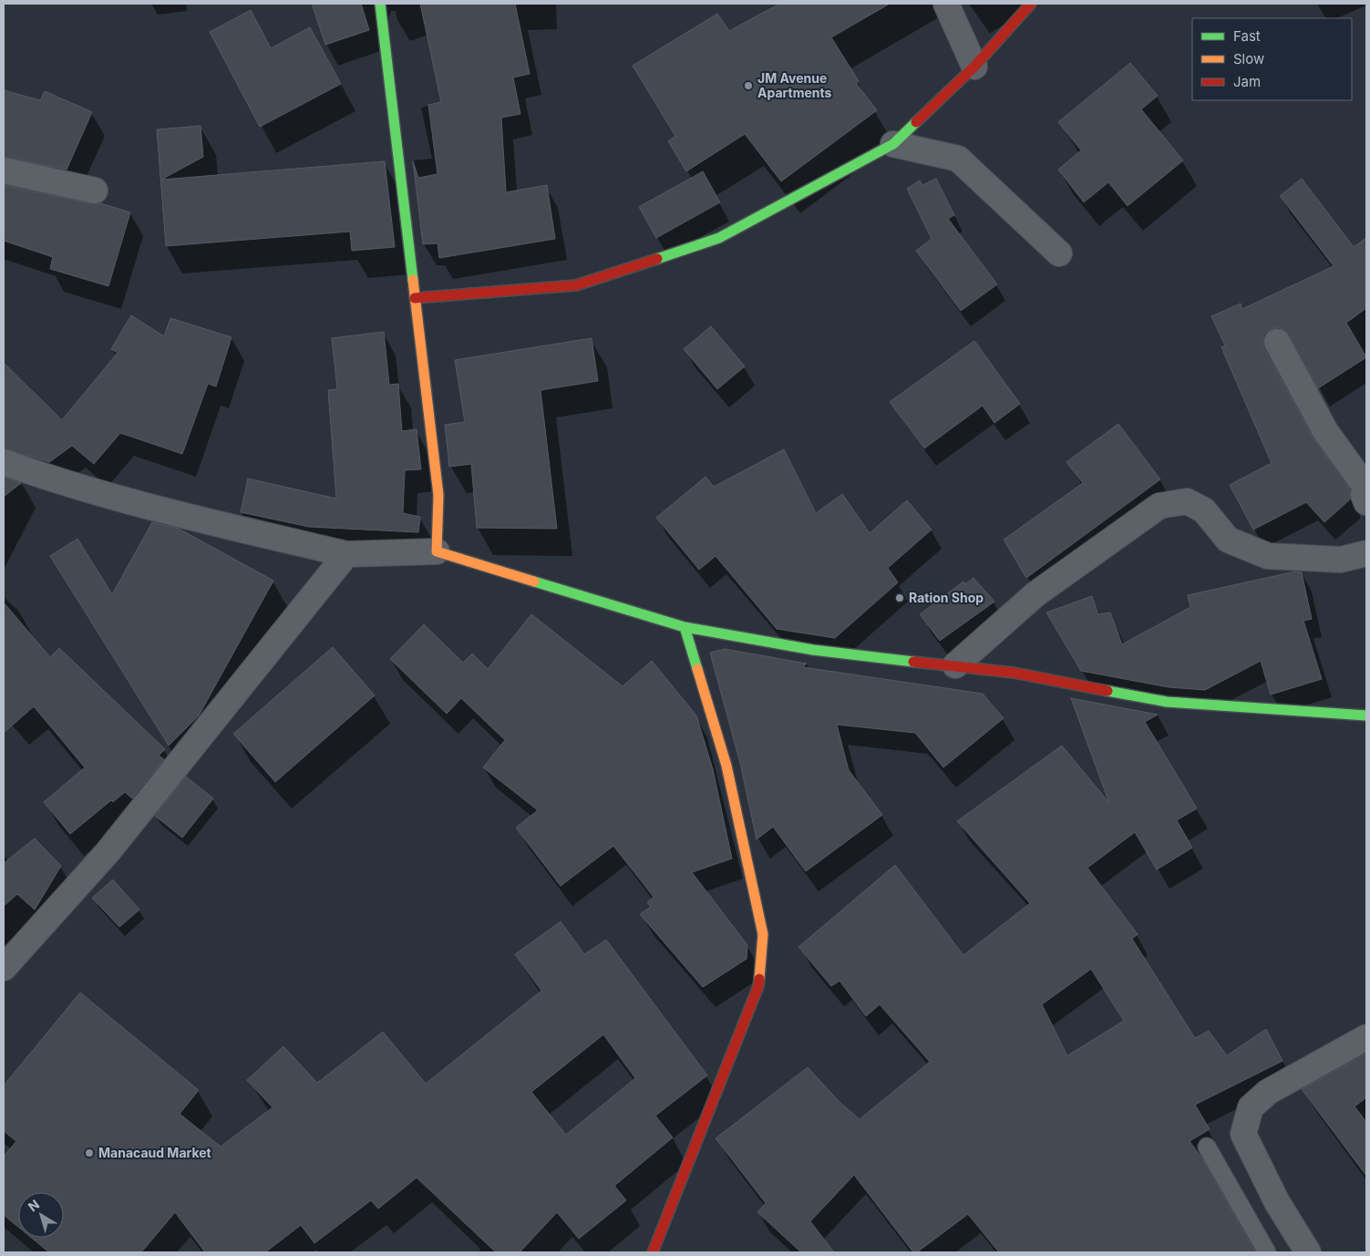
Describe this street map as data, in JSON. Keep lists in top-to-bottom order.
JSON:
{
  "places": ["JM Avenue Apartments", "Ration Shop", "Manacaud Market"],
  "legend": ["Fast", "Slow", "Jam"],
  "north": "top left"
}
